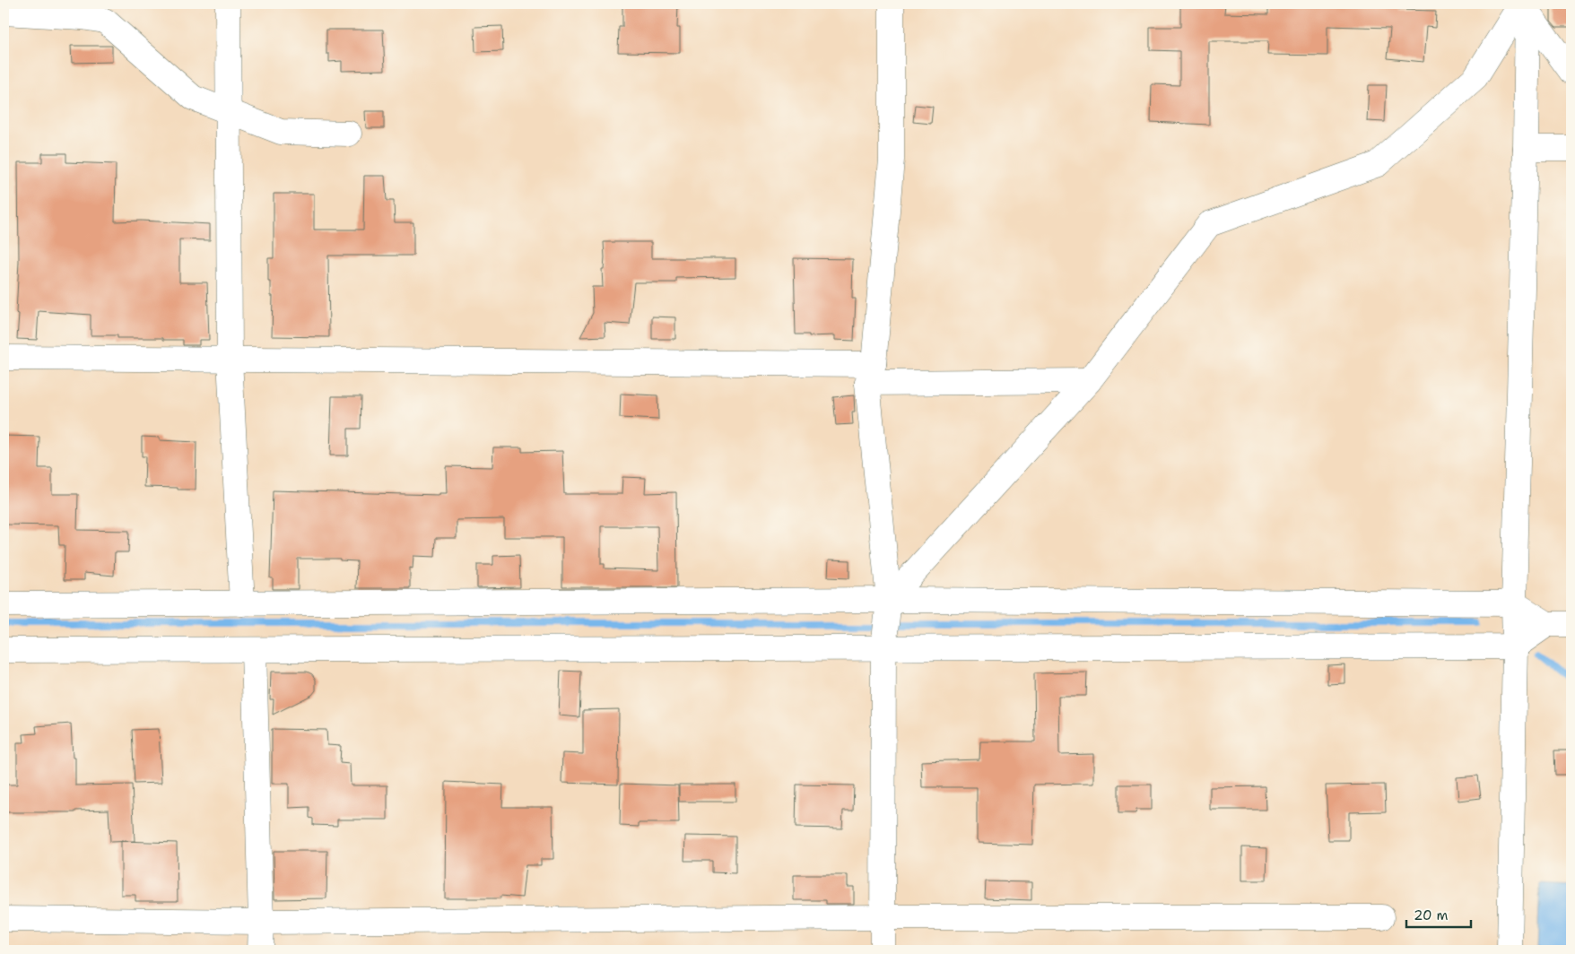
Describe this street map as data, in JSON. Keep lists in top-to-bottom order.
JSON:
{
  "scale_bar": "20 m"
}
